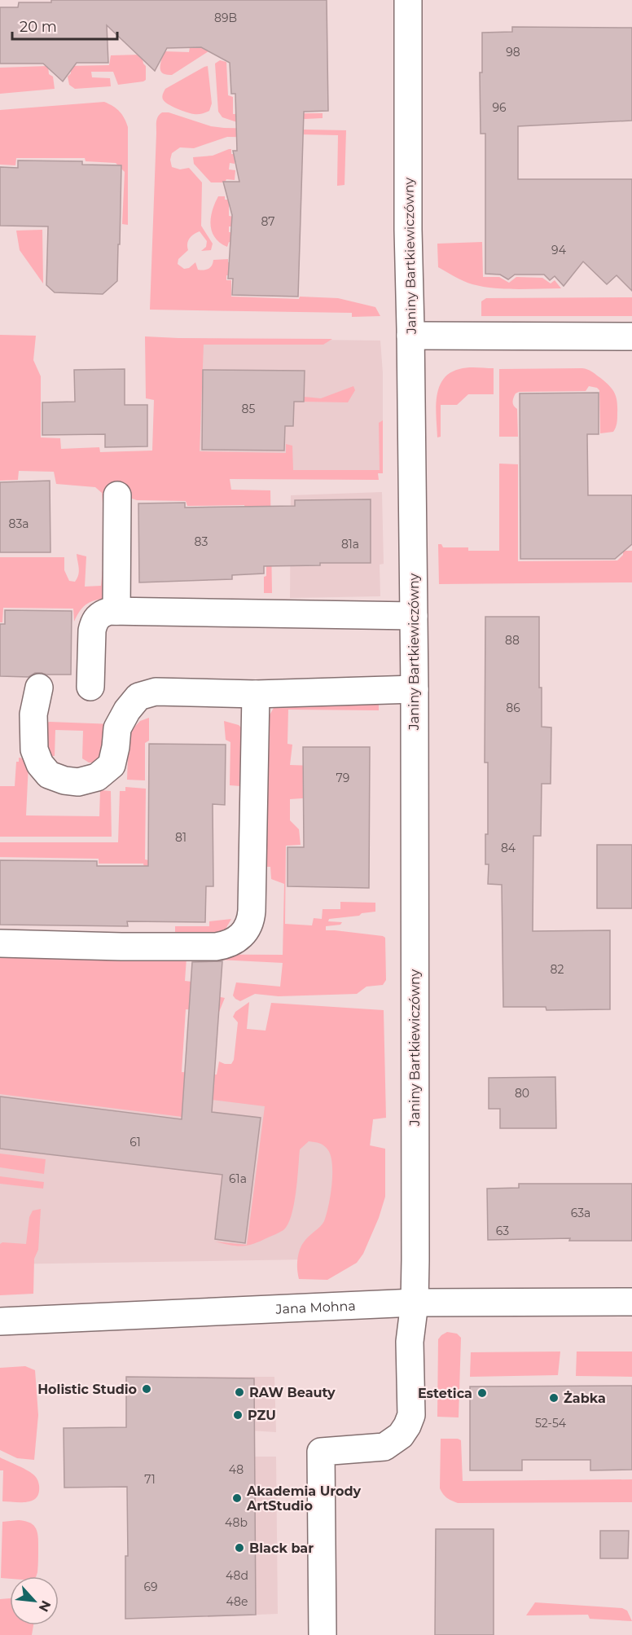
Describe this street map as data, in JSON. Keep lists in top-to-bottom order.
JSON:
{
  "streets": {
    "street": ["Janiny Bartkiewiczówny", "Jana Mohna"]
  },
  "crossings": [
    ["Janiny Bartkiewiczówny", "Jana Mohna"]
  ],
  "places": [
    "Holistic Studio",
    "RAW Beauty",
    "Estetica",
    "Żabka",
    "PZU",
    "Akademia Urody ArtStudio",
    "Black bar"
  ],
  "house_numbers": [
    "89B",
    "98",
    "96",
    "87",
    "94",
    "85",
    "83a",
    "83",
    "81a",
    "88",
    "86",
    "79",
    "81",
    "84",
    "82",
    "80",
    "61",
    "61a",
    "63a",
    "63",
    "52-54",
    "48",
    "71",
    "48b",
    "48d",
    "69",
    "48e"
  ],
  "scale_bar": "20 m",
  "north": "bottom right"
}
